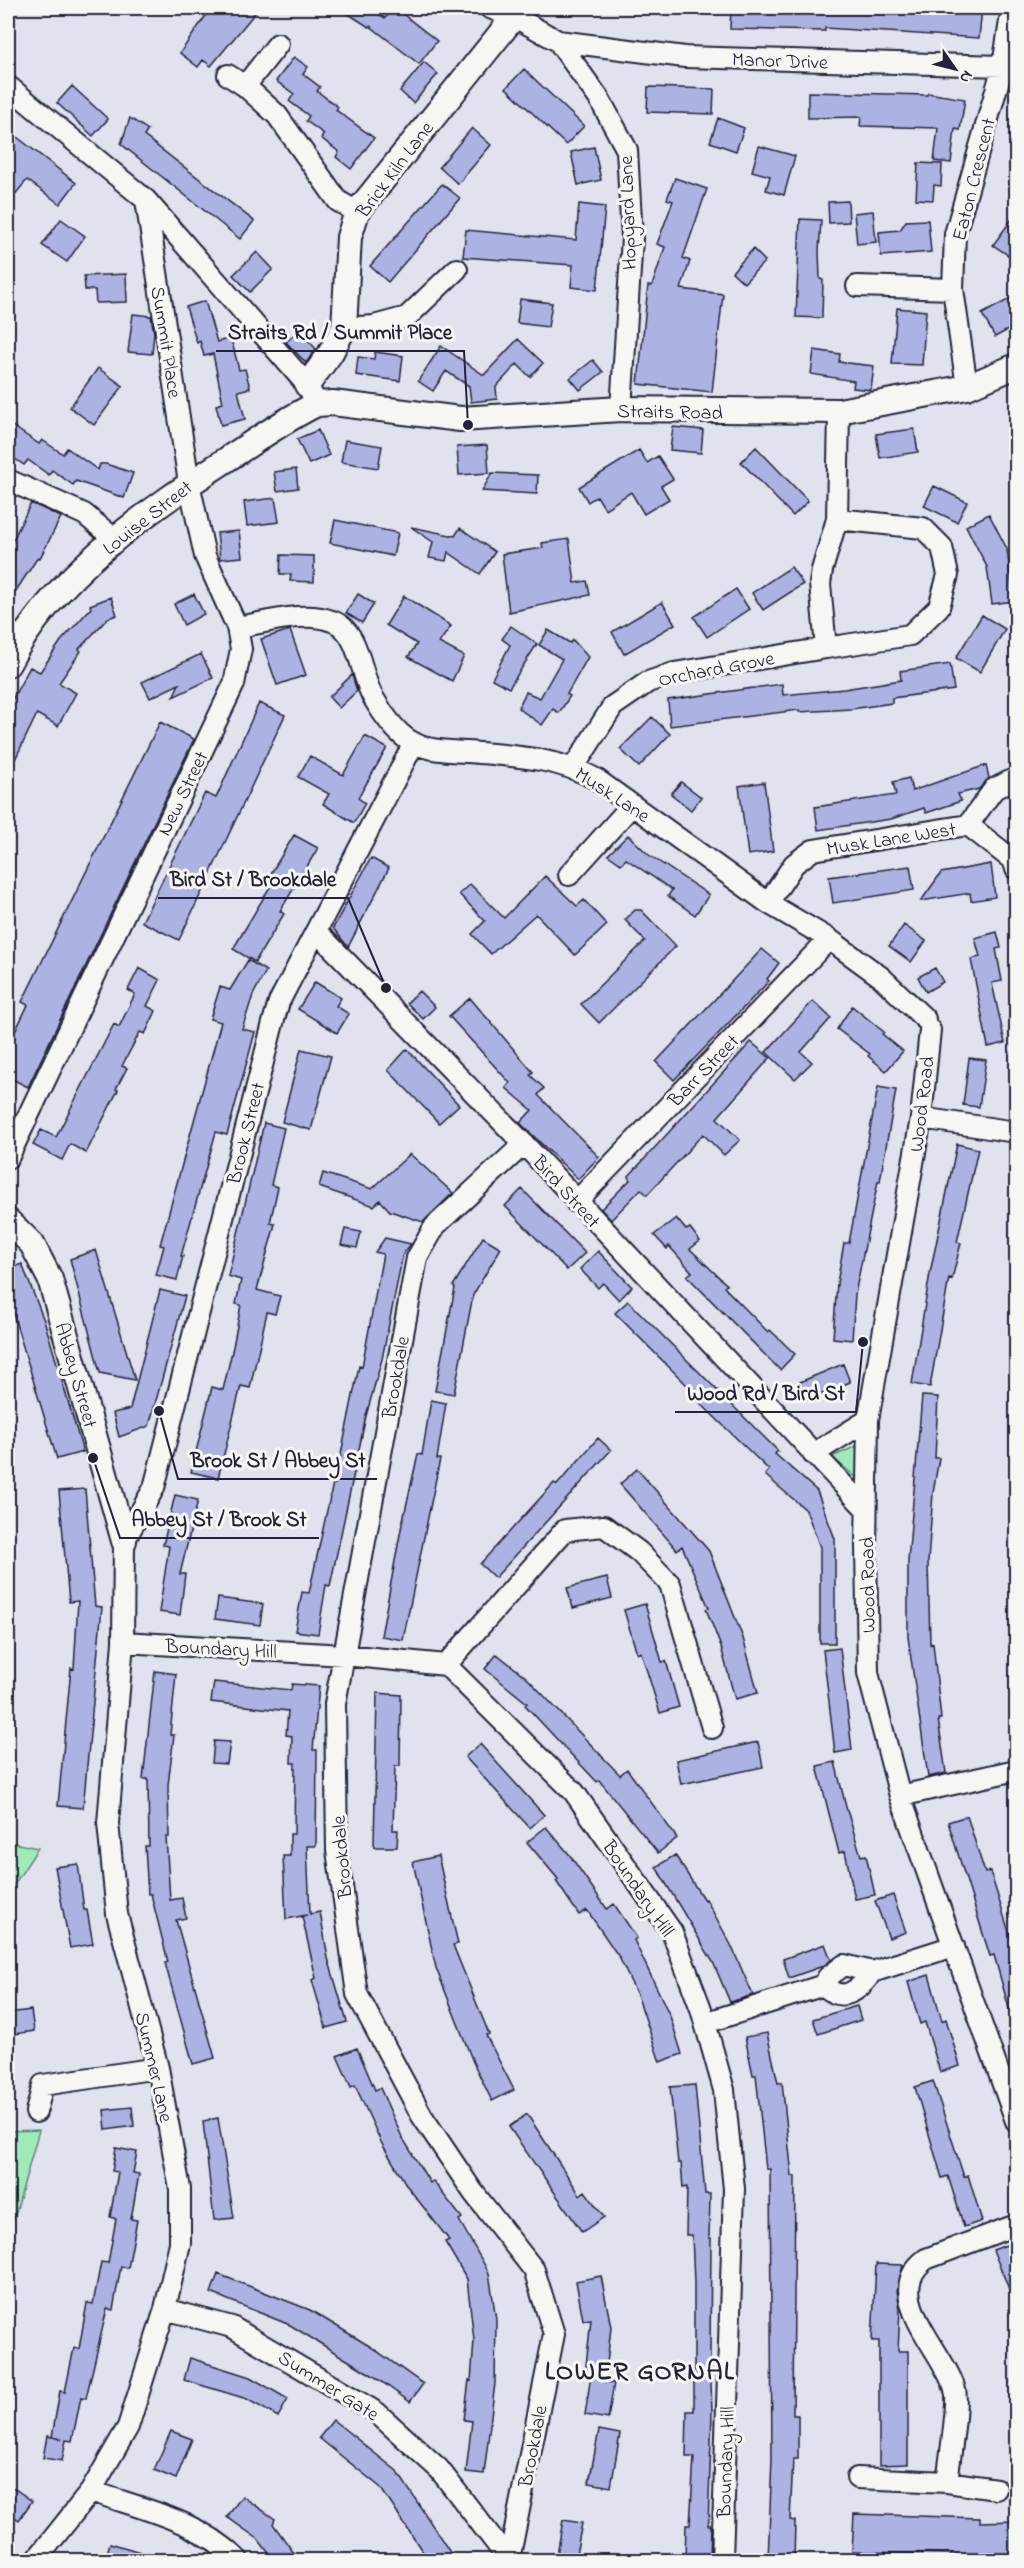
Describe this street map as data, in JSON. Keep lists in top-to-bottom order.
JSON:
{
  "streets": {
    "street": [
      "Manor Drive",
      "Brick Kiln Lane",
      "Eaton Crescent",
      "Hopyard Lane",
      "Summit Place",
      "Straits Road",
      "Louise Street",
      "Orchard Grove",
      "New Street",
      "Musk Lane",
      "Musk Lane West",
      "Barr Street",
      "Wood Road",
      "Brook Street",
      "Bird Street",
      "Abbey Street",
      "Brookdale",
      "Boundary Hill",
      "Summer Lane",
      "Summer Gate"
    ]
  },
  "crossings": [
    ["Manor Drive", "Eaton Crescent"],
    ["Manor Drive", "Hopyard Lane"],
    ["Brick Kiln Lane", "Hopyard Lane"],
    ["Brick Kiln Lane", "Straits Road"],
    ["Brick Kiln Lane", "Louise Street"],
    ["Eaton Crescent", "Straits Road"],
    ["Hopyard Lane", "Straits Road"],
    ["Summit Place", "Louise Street"],
    ["Summit Place", "New Street"],
    ["Straits Road", "Louise Street"],
    ["Louise Street", "New Street"],
    ["Orchard Grove", "Musk Lane"],
    ["Musk Lane", "Musk Lane West"],
    ["Musk Lane", "Barr Street"],
    ["Musk Lane", "Wood Road"],
    ["Musk Lane", "Brook Street"],
    ["Barr Street", "Bird Street"],
    ["Wood Road", "Bird Street"],
    ["Brook Street", "Bird Street"],
    ["Brook Street", "Abbey Street"],
    ["Brook Street", "Summer Lane"],
    ["Bird Street", "Brookdale"],
    ["Abbey Street", "Summer Lane"],
    ["Brookdale", "Boundary Hill"],
    ["Brookdale", "Summer Gate"],
    ["Boundary Hill", "Summer Lane"],
    ["Summer Lane", "Summer Gate"]
  ],
  "districts": ["LOWER GORNAL"],
  "places": [
    "Straits Rd / Summit Place",
    "Bird St / Brookdale",
    "Wood Rd / Bird St",
    "Brook St / Abbey St",
    "Abbey St / Brook St"
  ],
  "north": "bottom right"
}
